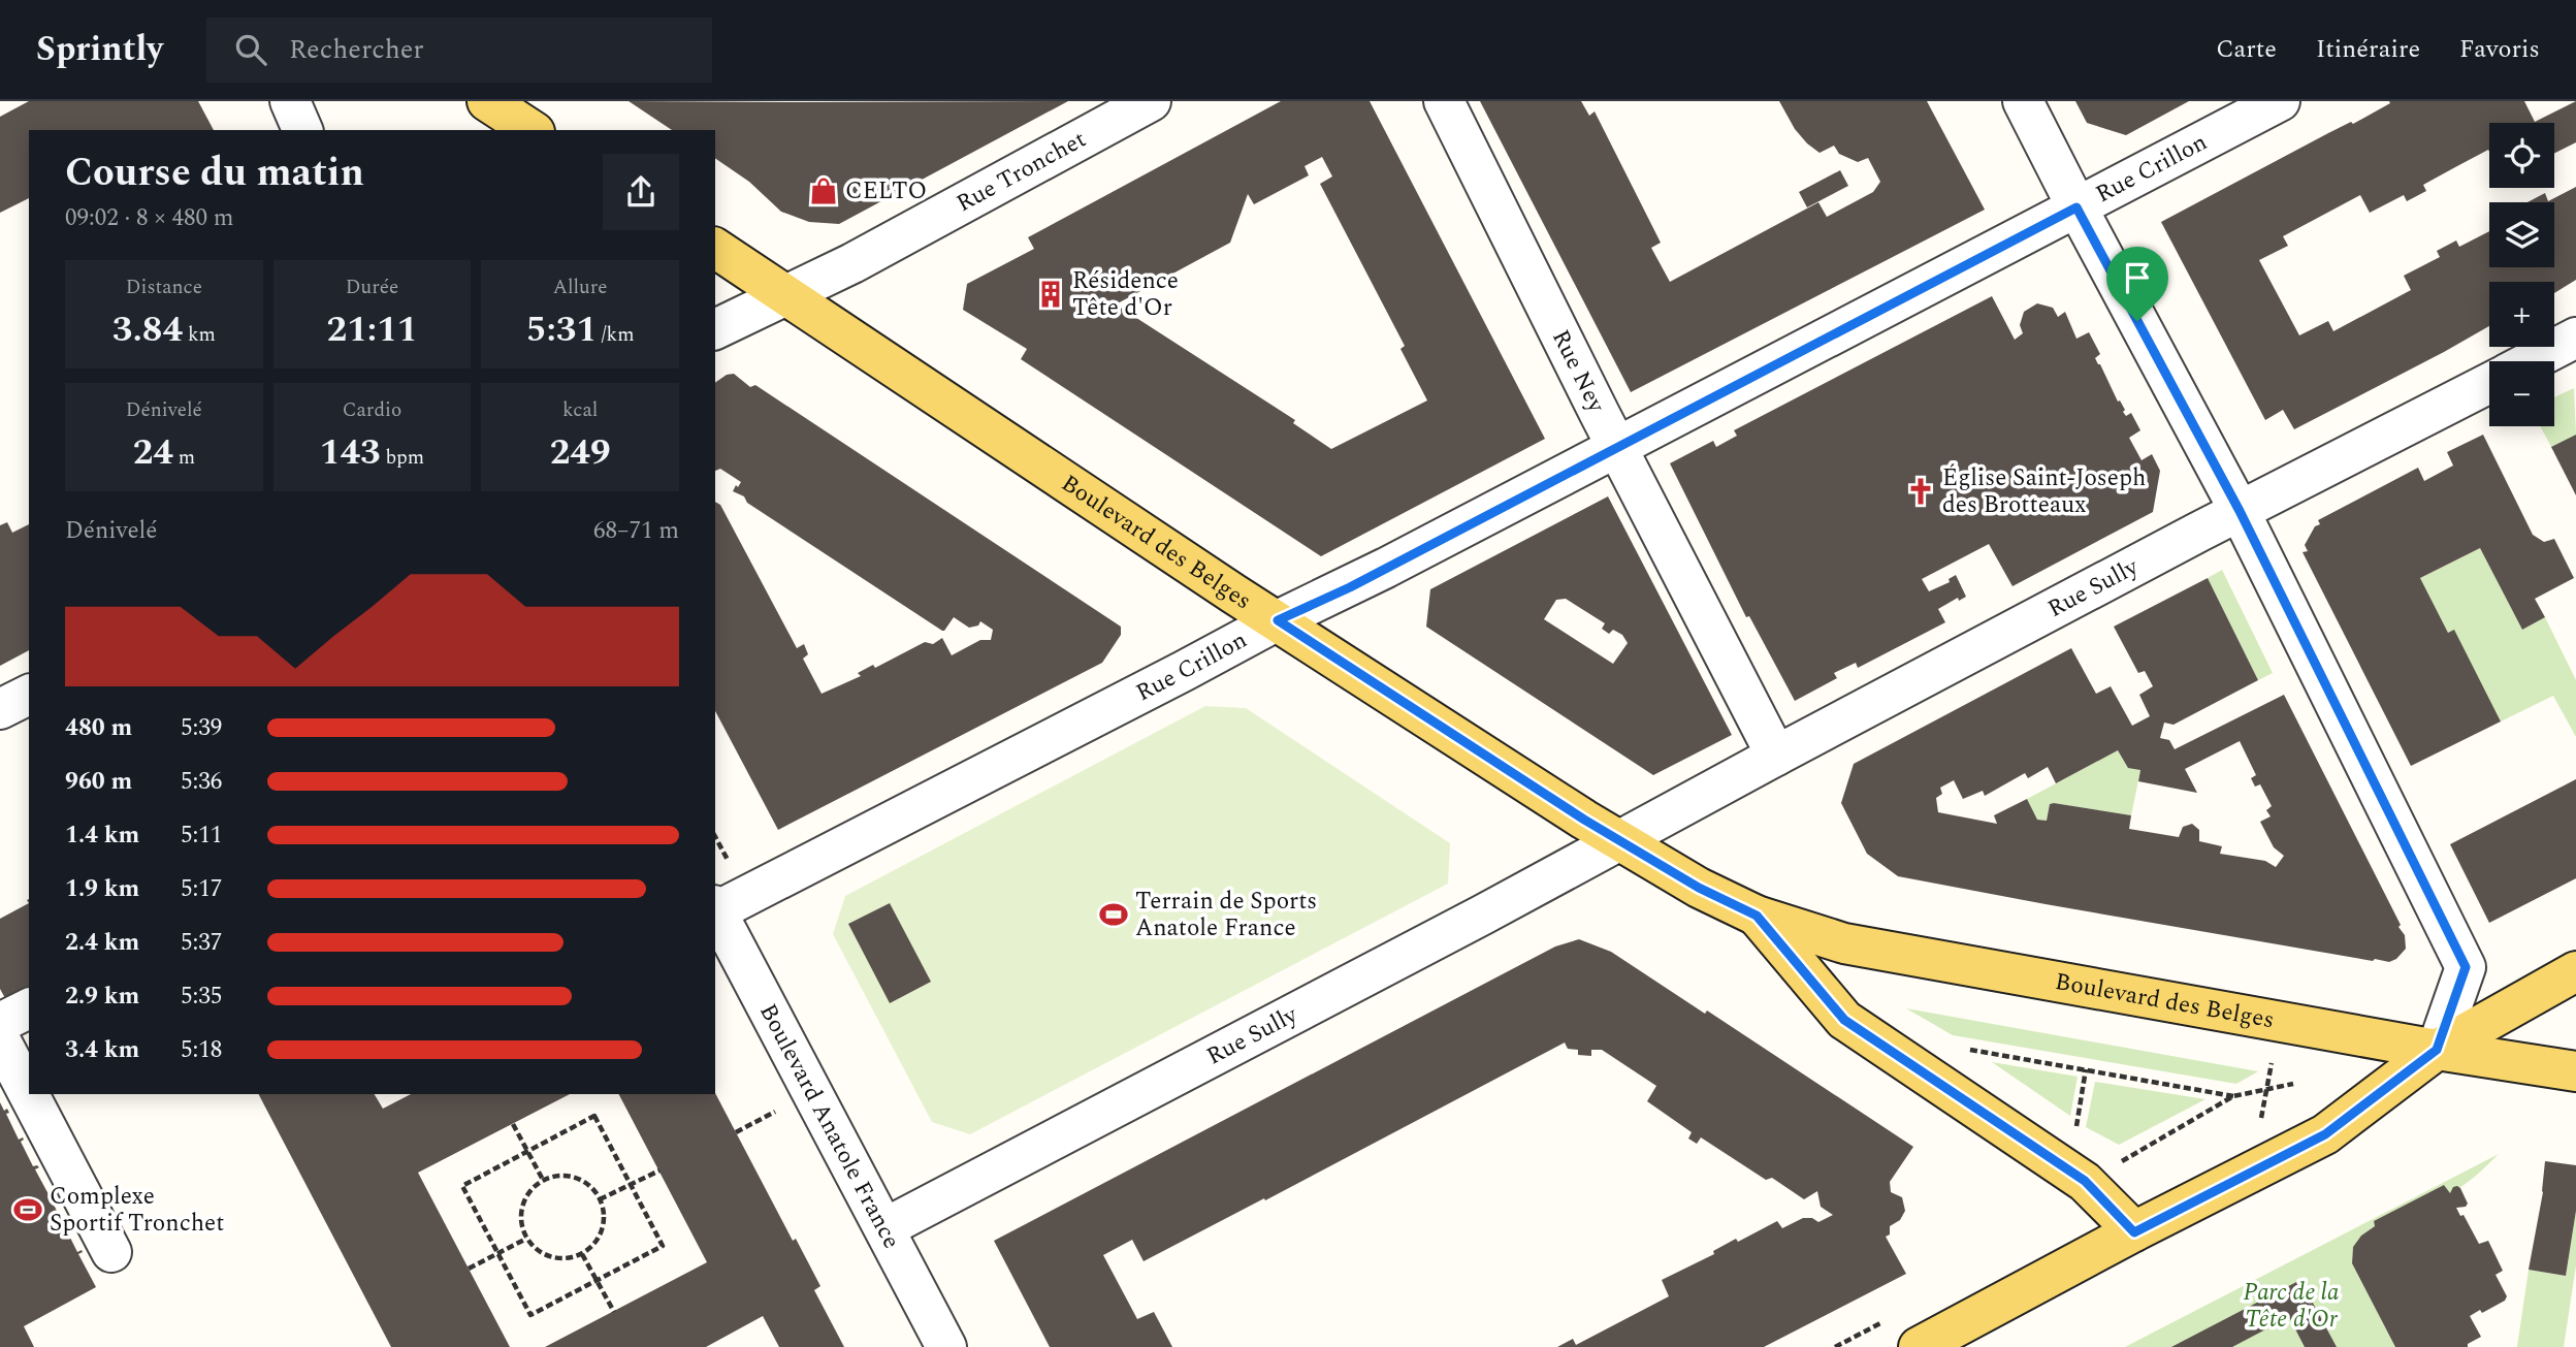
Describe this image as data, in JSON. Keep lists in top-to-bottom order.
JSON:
{
  "streets": {
    "main road": ["Boulevard des Belges"],
    "street": [
      "Rue Crillon",
      "Rue Tronchet",
      "Rue Ney",
      "Rue Sully",
      "Boulevard Anatole France"
    ]
  },
  "crossings": [
    ["Rue Crillon", "Rue Ney"],
    ["Rue Crillon", "Boulevard des Belges"],
    ["Rue Crillon", "Boulevard Anatole France"],
    ["Rue Tronchet", "Boulevard des Belges"],
    ["Rue Ney", "Rue Sully"],
    ["Boulevard des Belges", "Rue Sully"],
    ["Rue Sully", "Boulevard Anatole France"]
  ],
  "parks": ["Parc de la Tête d'Or"],
  "places": {
    "shop": ["CELTO"],
    "building": ["Résidence Tête d'Or"],
    "church": ["Église Saint-Joseph des Brotteaux"],
    "sports": ["Terrain de Sports Anatole France", "Complexe Sportif Tronchet"]
  },
  "page": {
    "header": "Sprintly",
    "search": "Rechercher",
    "nav": ["Carte", "Itinéraire", "Favoris"],
    "map_buttons": ["+", "−"],
    "heading": ["Course du matin", "09:02 · 8 × 480 m"],
    "stats": [
      ["Distance", "3.84 km"],
      ["Durée", "21:11"],
      ["Allure", "5:31 /km"],
      ["Dénivelé", "24 m"],
      ["Cardio", "143 bpm"],
      ["kcal", "249"]
    ],
    "chart": ["Dénivelé", "68–71 m"],
    "list": [
      {
        "name": "480 m",
        "note": "5:39"
      },
      {
        "name": "960 m",
        "note": "5:36"
      },
      {
        "name": "1.4 km",
        "note": "5:11"
      },
      {
        "name": "1.9 km",
        "note": "5:17"
      },
      {
        "name": "2.4 km",
        "note": "5:37"
      },
      {
        "name": "2.9 km",
        "note": "5:35"
      },
      {
        "name": "3.4 km",
        "note": "5:18"
      }
    ]
  }
}
